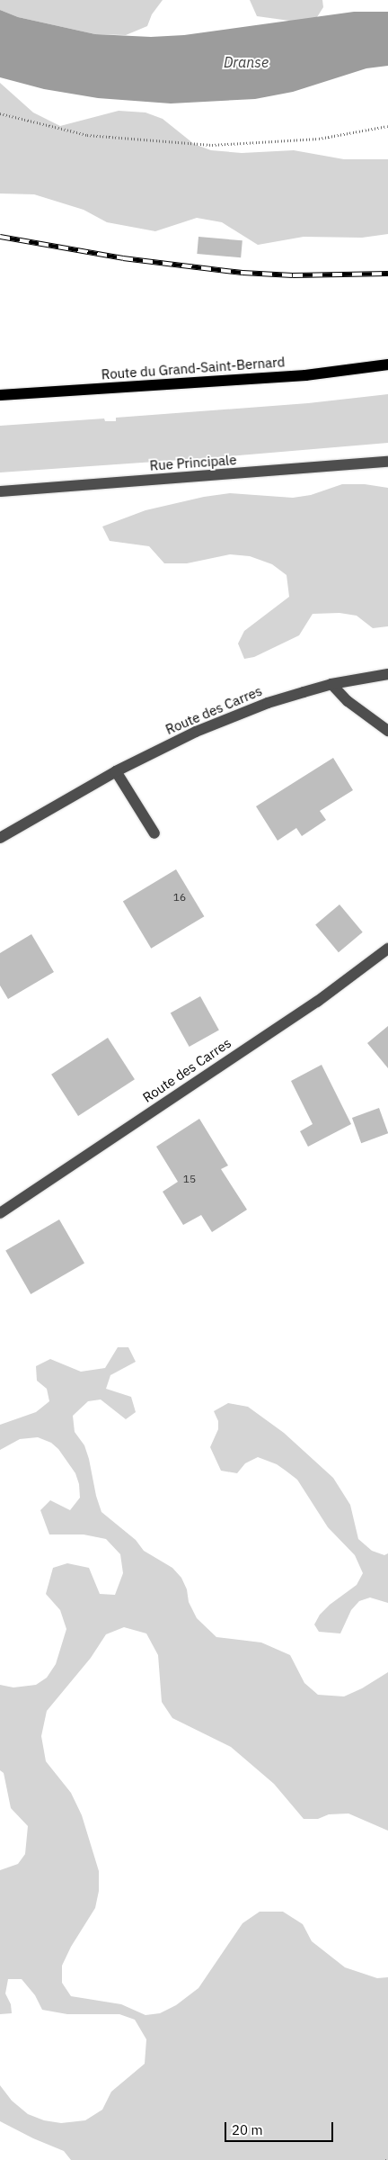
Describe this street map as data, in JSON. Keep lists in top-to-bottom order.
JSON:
{
  "streets": {
    "main road": ["Route du Grand-Saint-Bernard"],
    "street": ["Rue Principale", "Route des Carres"]
  },
  "water": ["Dranse"],
  "house_numbers": ["16", "15"],
  "scale_bar": "20 m"
}
